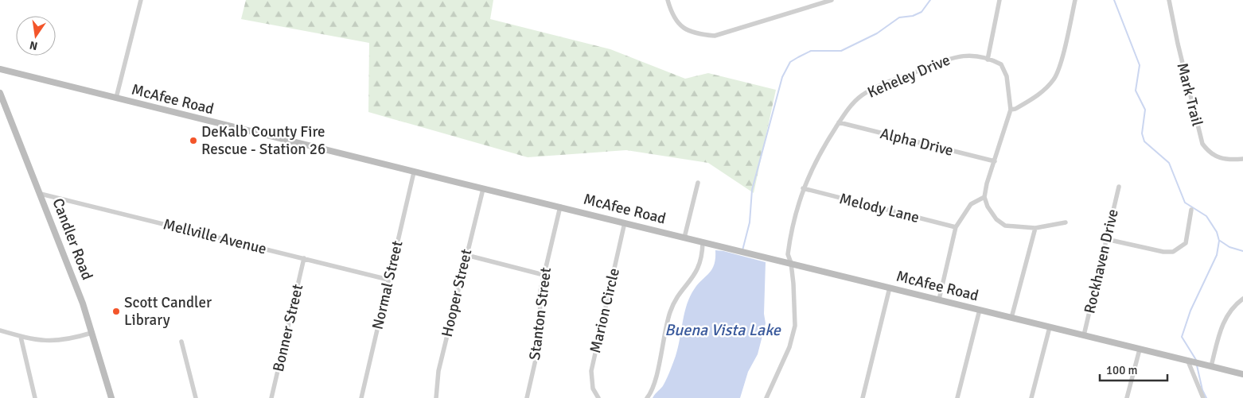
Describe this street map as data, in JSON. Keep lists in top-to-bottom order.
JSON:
{
  "streets": {
    "street": [
      "Keheley Drive",
      "Mark Trail",
      "McAfee Road",
      "Alpha Drive",
      "Melody Lane",
      "Mellville Avenue",
      "Candler Road",
      "Rockhaven Drive",
      "Normal Street",
      "Hooper Street",
      "Marion Circle",
      "Stanton Street",
      "Bonner Street"
    ]
  },
  "crossings": [
    ["Keheley Drive", "McAfee Road"],
    ["Keheley Drive", "Alpha Drive"],
    ["Keheley Drive", "Melody Lane"],
    ["McAfee Road", "Rockhaven Drive"],
    ["McAfee Road", "Normal Street"],
    ["McAfee Road", "Hooper Street"],
    ["McAfee Road", "Marion Circle"],
    ["McAfee Road", "Stanton Street"],
    ["Mellville Avenue", "Candler Road"],
    ["Mellville Avenue", "Normal Street"],
    ["Mellville Avenue", "Bonner Street"]
  ],
  "water": ["Buena Vista Lake"],
  "places": ["DeKalb County Fire Rescue - Station 26", "Scott Candler Library"],
  "scale_bar": "100 m",
  "north": "bottom"
}
